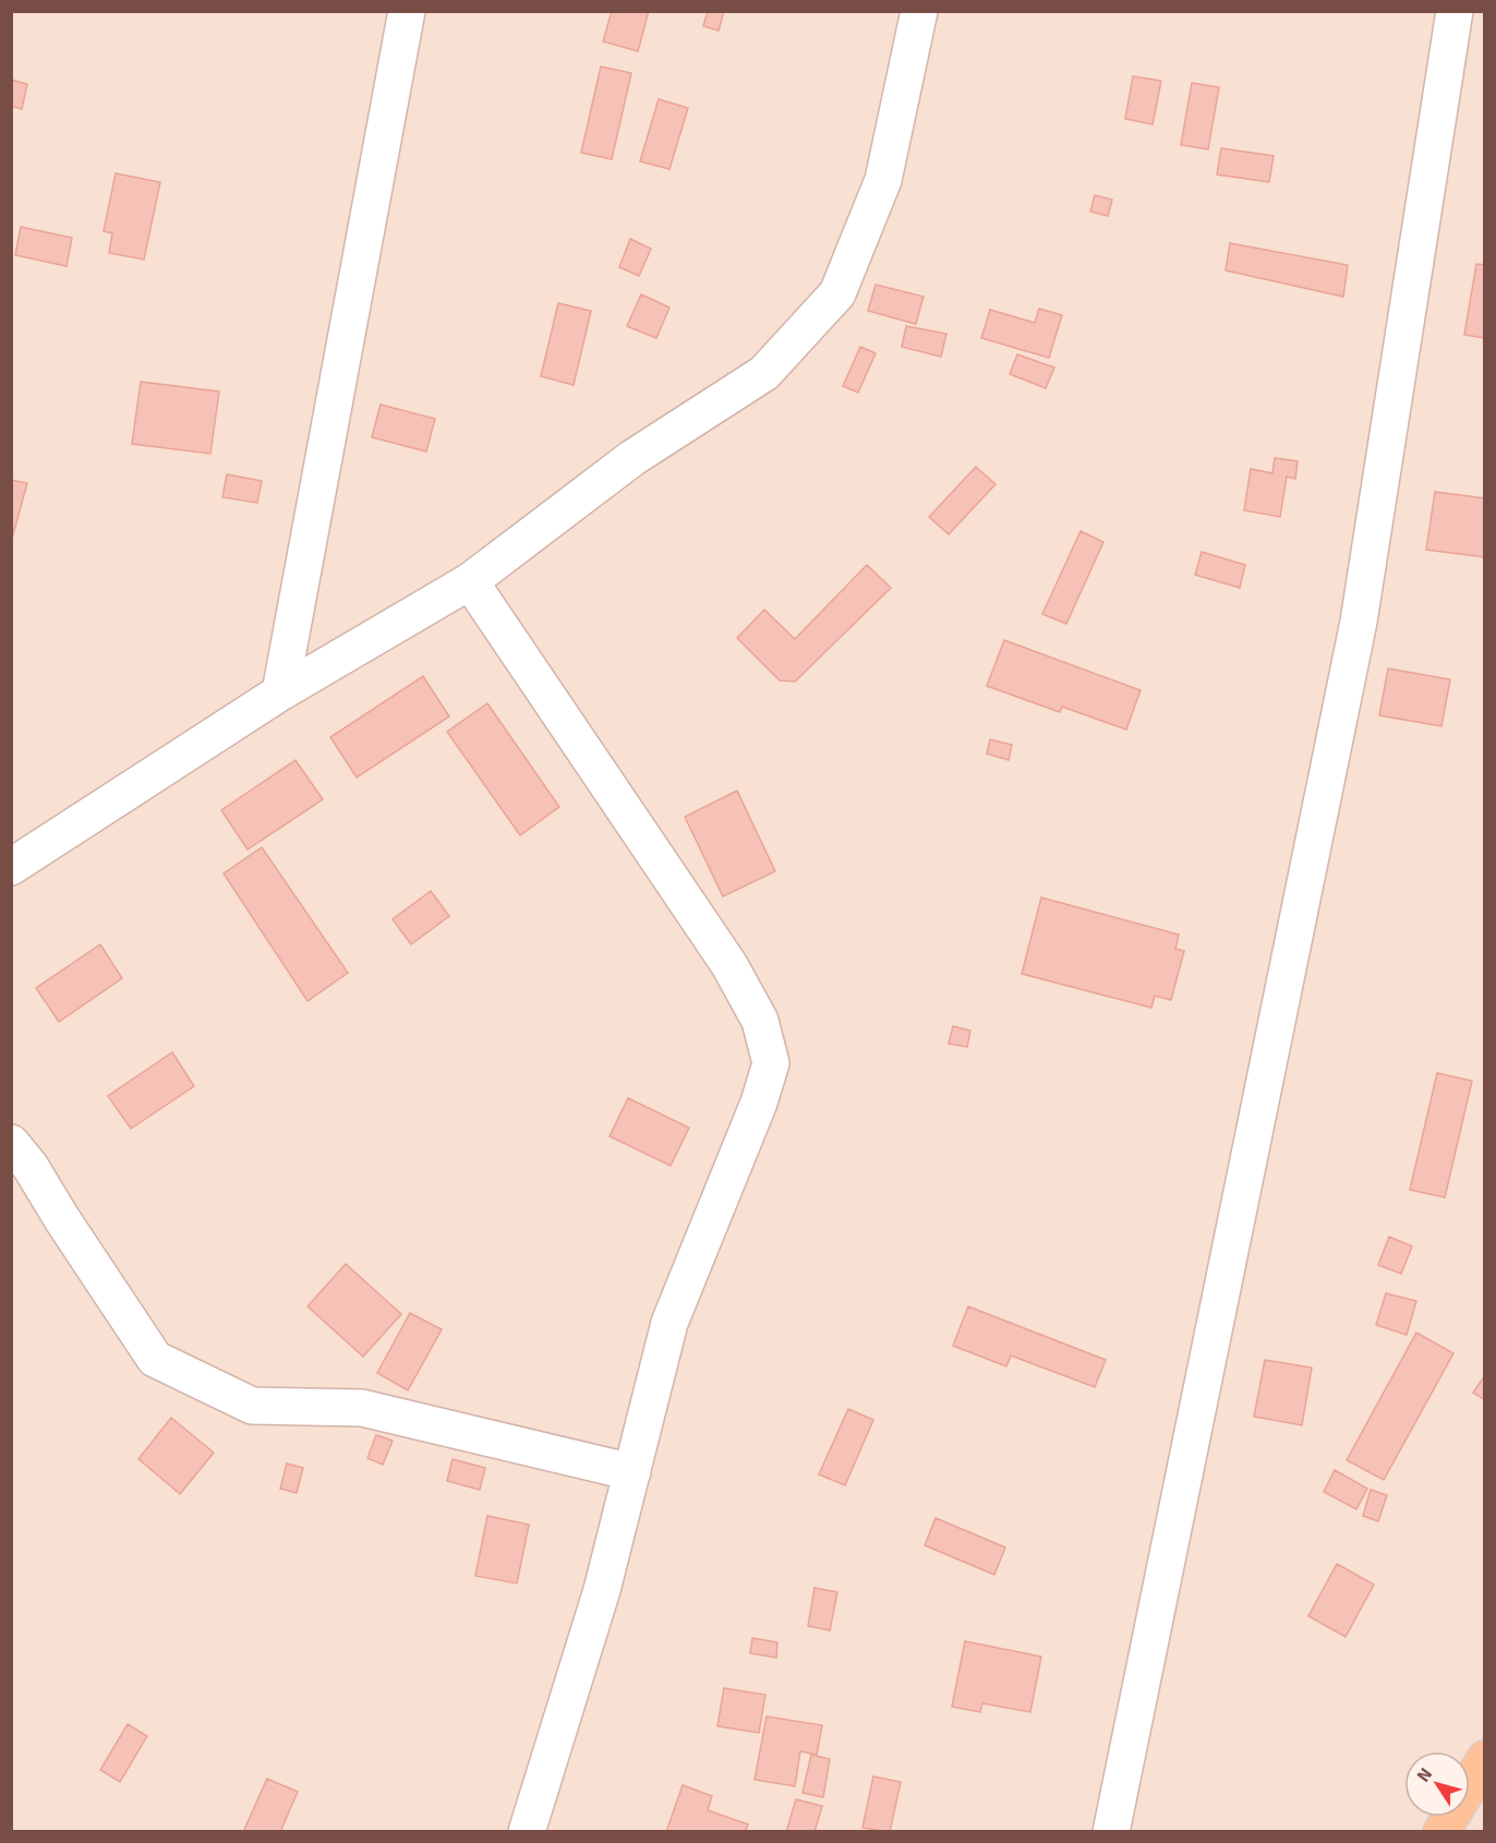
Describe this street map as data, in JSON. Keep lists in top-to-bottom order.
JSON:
{
  "north": "top left"
}
